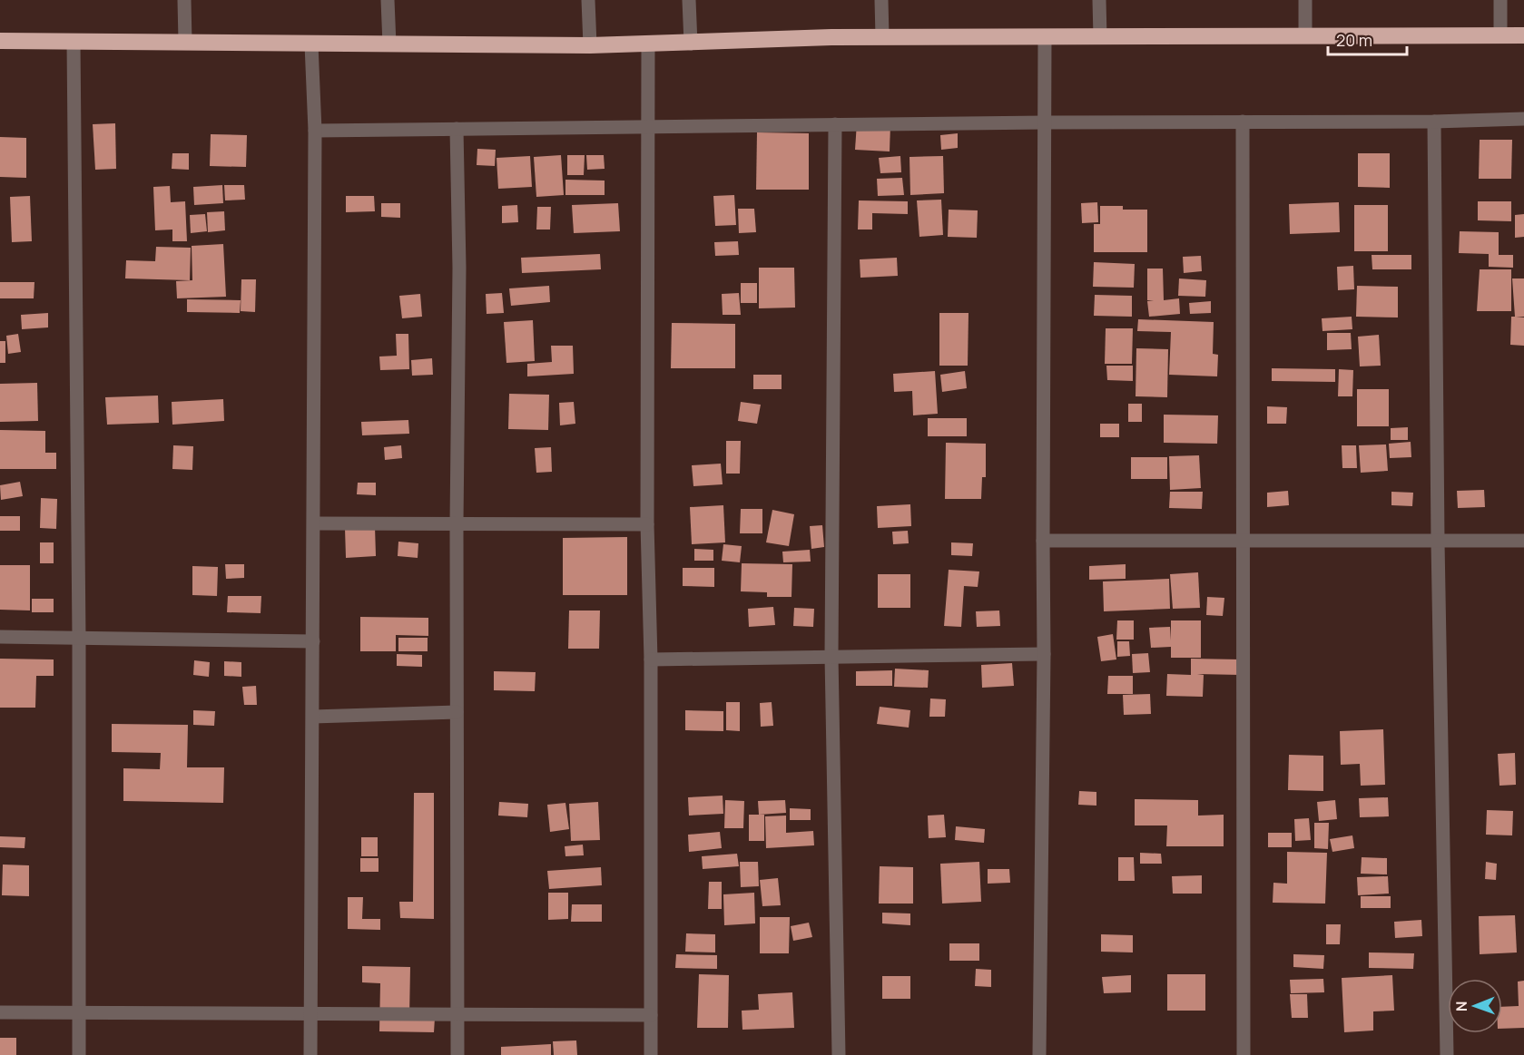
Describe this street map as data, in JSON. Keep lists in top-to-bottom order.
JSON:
{
  "scale_bar": "20 m",
  "north": "left"
}
